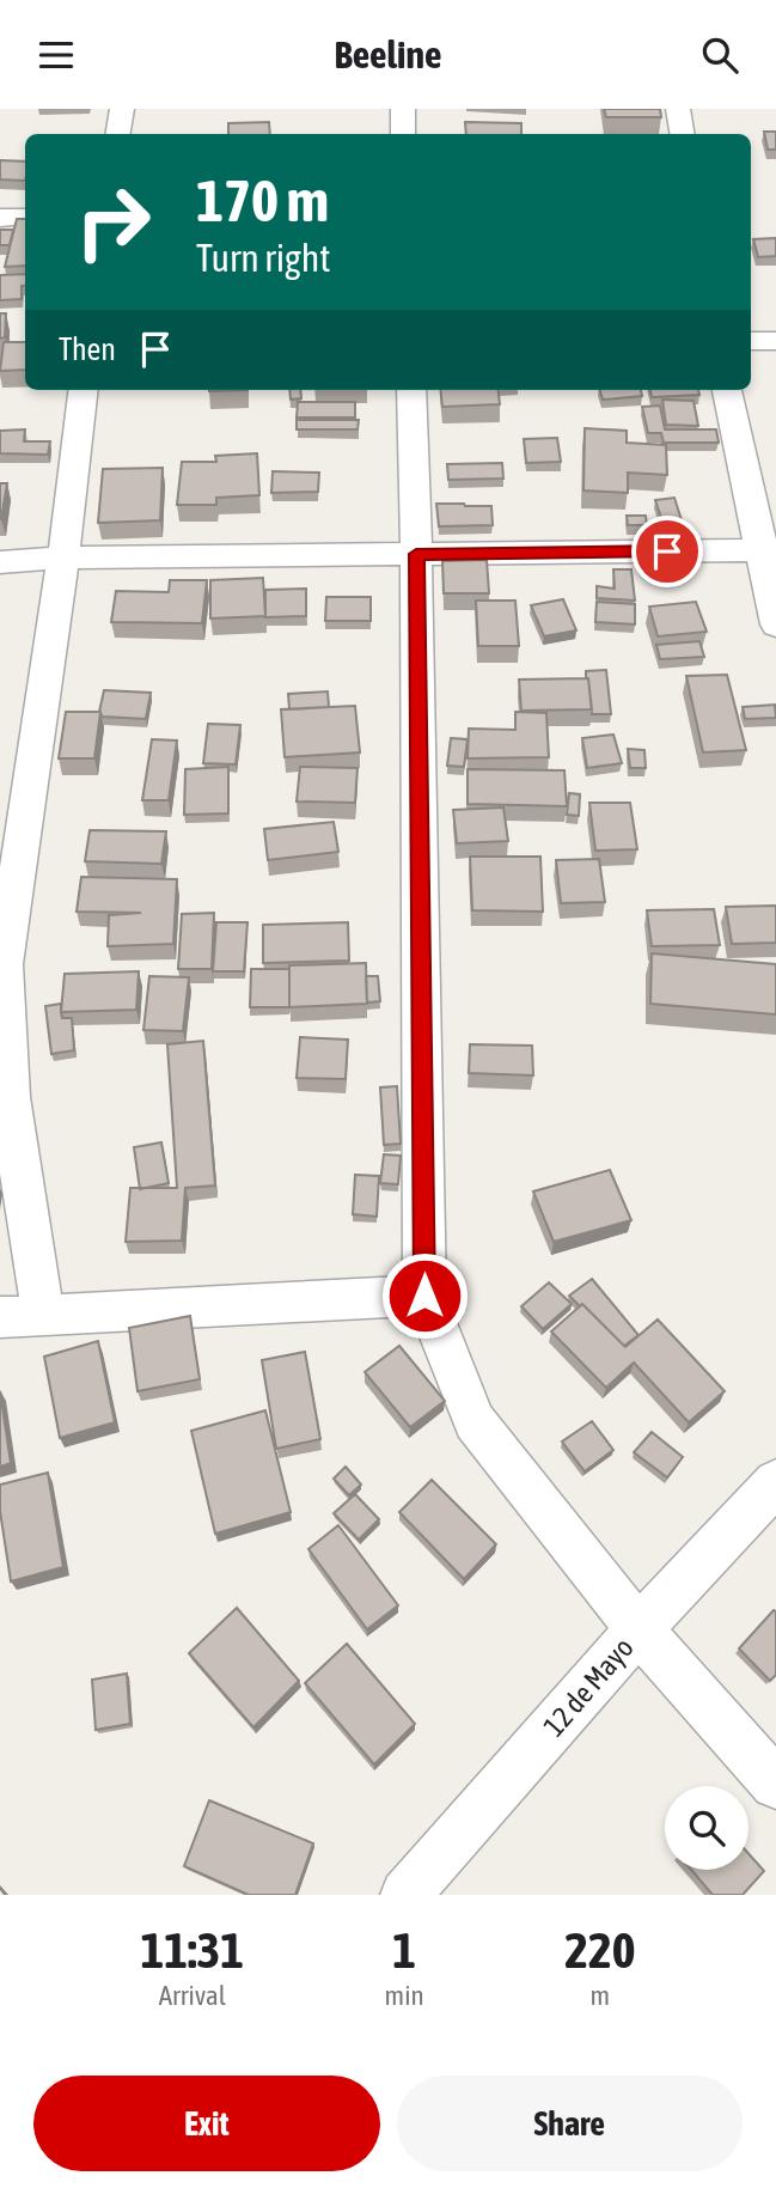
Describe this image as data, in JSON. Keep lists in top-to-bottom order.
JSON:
{
  "streets": {
    "street": ["12 de Mayo"]
  },
  "page": {
    "header": "Beeline",
    "turn": ["170 m", "Turn right"],
    "then": "Then",
    "eta": [
      "11:31",
      "Arrival",
      "1",
      "min",
      "220",
      "m"
    ],
    "buttons": ["Exit", "Share"]
  }
}
